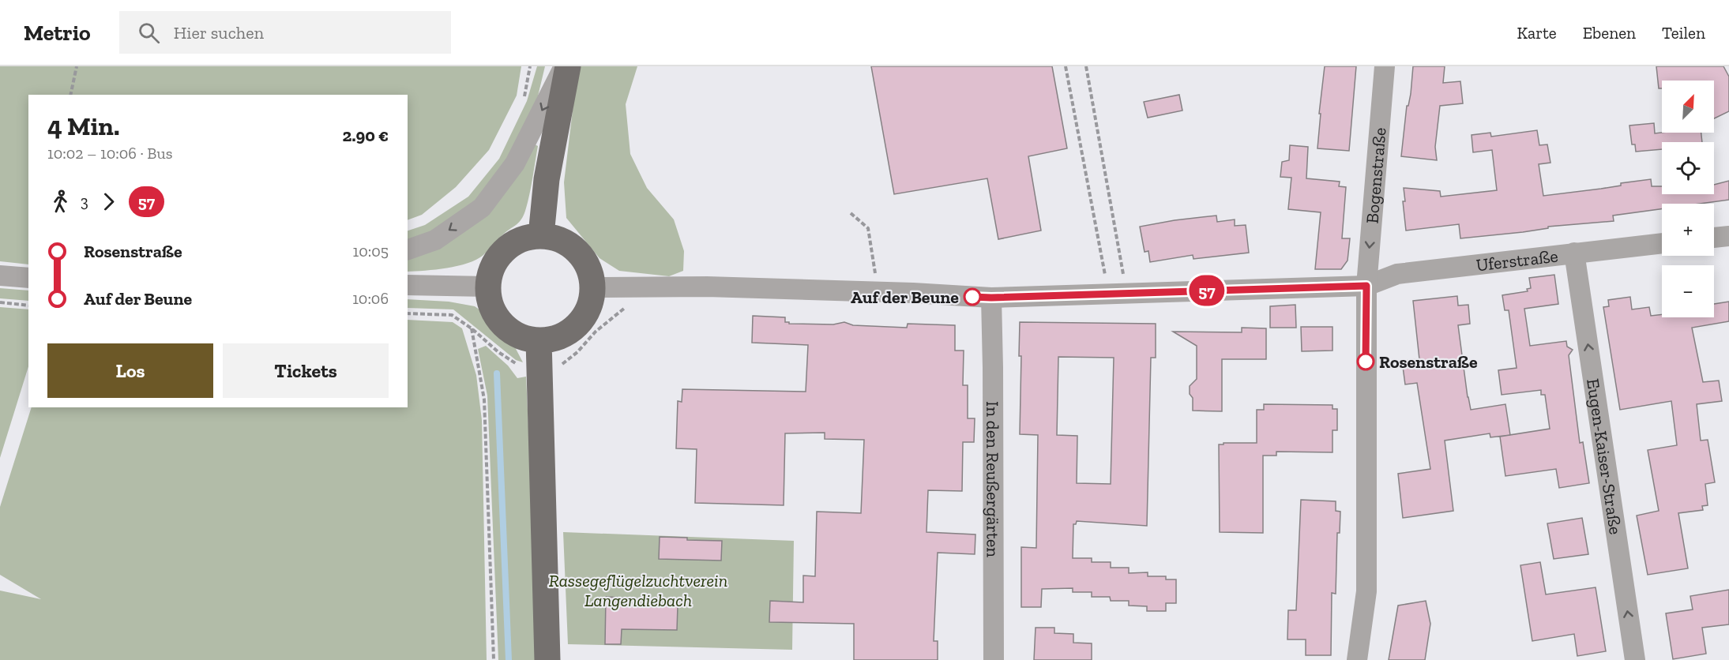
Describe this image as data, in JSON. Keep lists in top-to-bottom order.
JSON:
{
  "streets": {
    "street": [
      "Bogenstraße",
      "Uferstraße",
      "Eugen-Kaiser-Straße",
      "In den Reußergärten"
    ]
  },
  "crossings": [
    ["Bogenstraße", "Uferstraße"],
    ["Uferstraße", "Eugen-Kaiser-Straße"]
  ],
  "one_way": ["Bogenstraße", "Eugen-Kaiser-Straße"],
  "parks": ["Rassegeflügelzuchtverein Langendiebach"],
  "places": ["Auf der Beune", "Rosenstraße"],
  "lines": ["bus line 57"],
  "north": "top right",
  "page": {
    "header": "Metrio",
    "search": "Hier suchen",
    "nav": ["Karte", "Ebenen", "Teilen"],
    "on_map": "57",
    "map_buttons": ["+", "−"],
    "heading": ["4 Min.", "10:02 – 10:06 · Bus", "2.90 €"],
    "legs": ["3", "57"],
    "list": [
      {
        "name": "Rosenstraße",
        "value": "10:05"
      },
      {
        "name": "Auf der Beune",
        "value": "10:06"
      }
    ],
    "buttons": ["Los", "Tickets"]
  }
}
